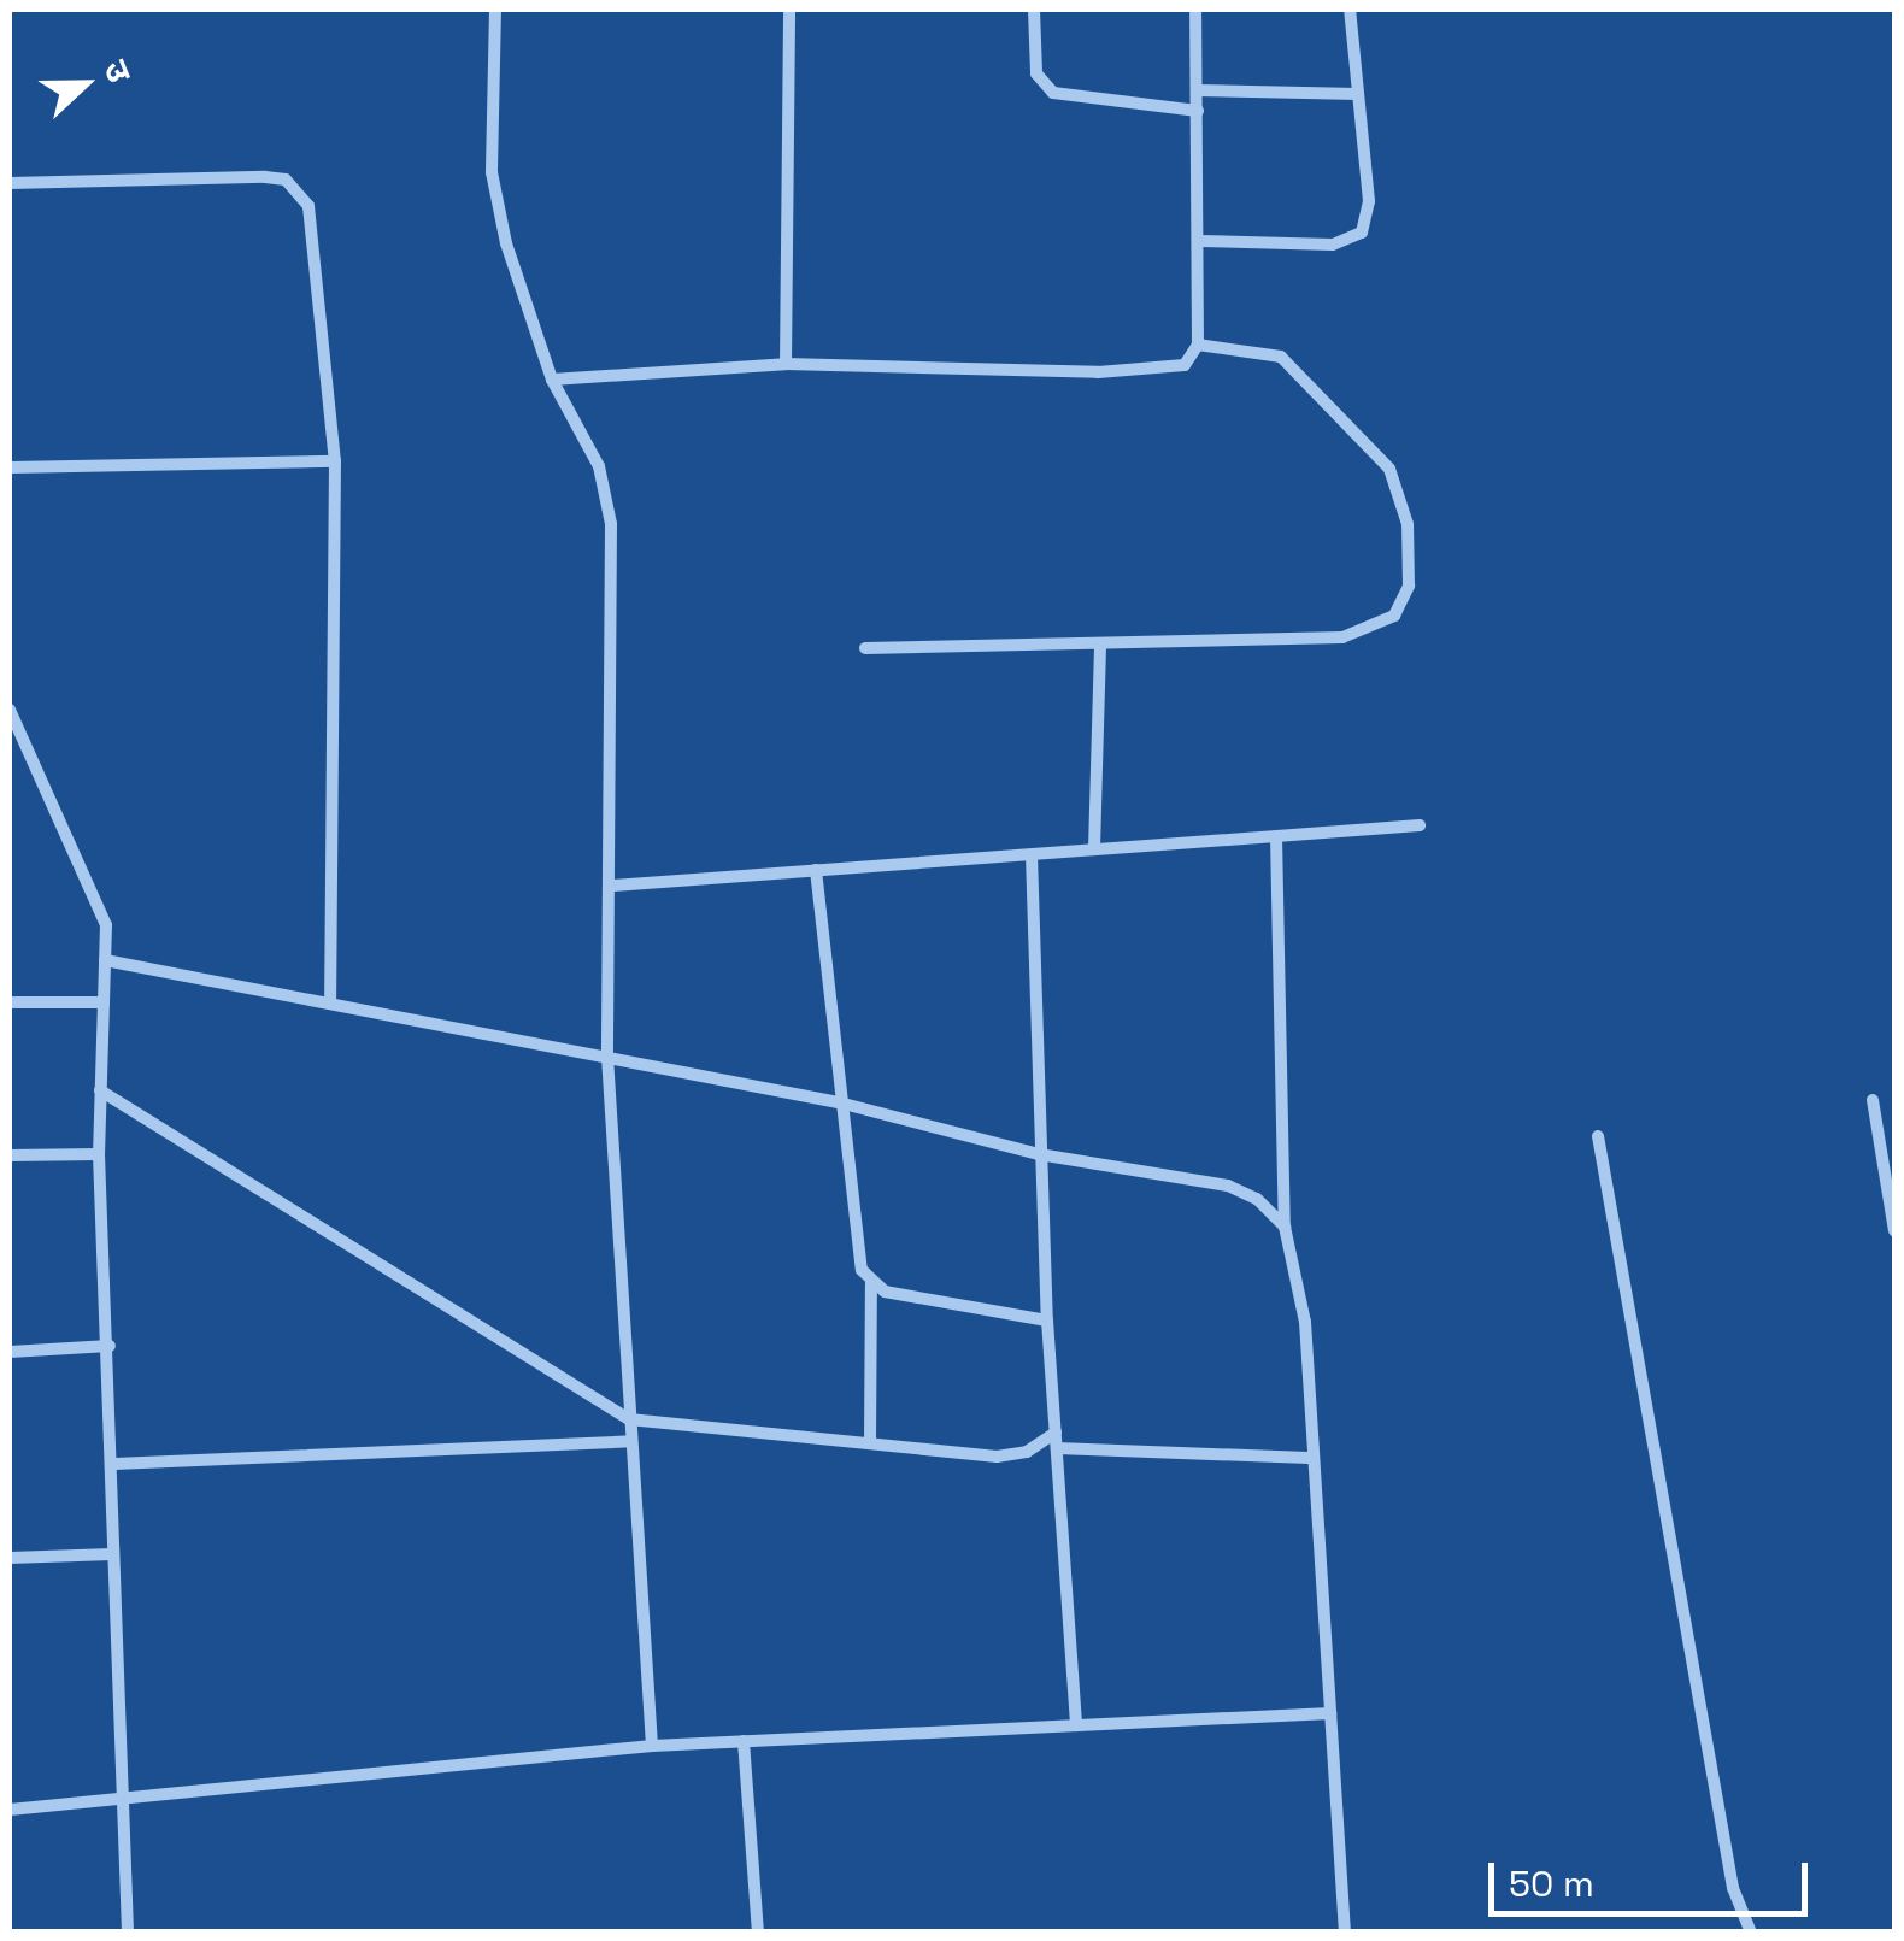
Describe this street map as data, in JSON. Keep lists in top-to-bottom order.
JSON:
{
  "scale_bar": "50 m",
  "north": "right"
}
